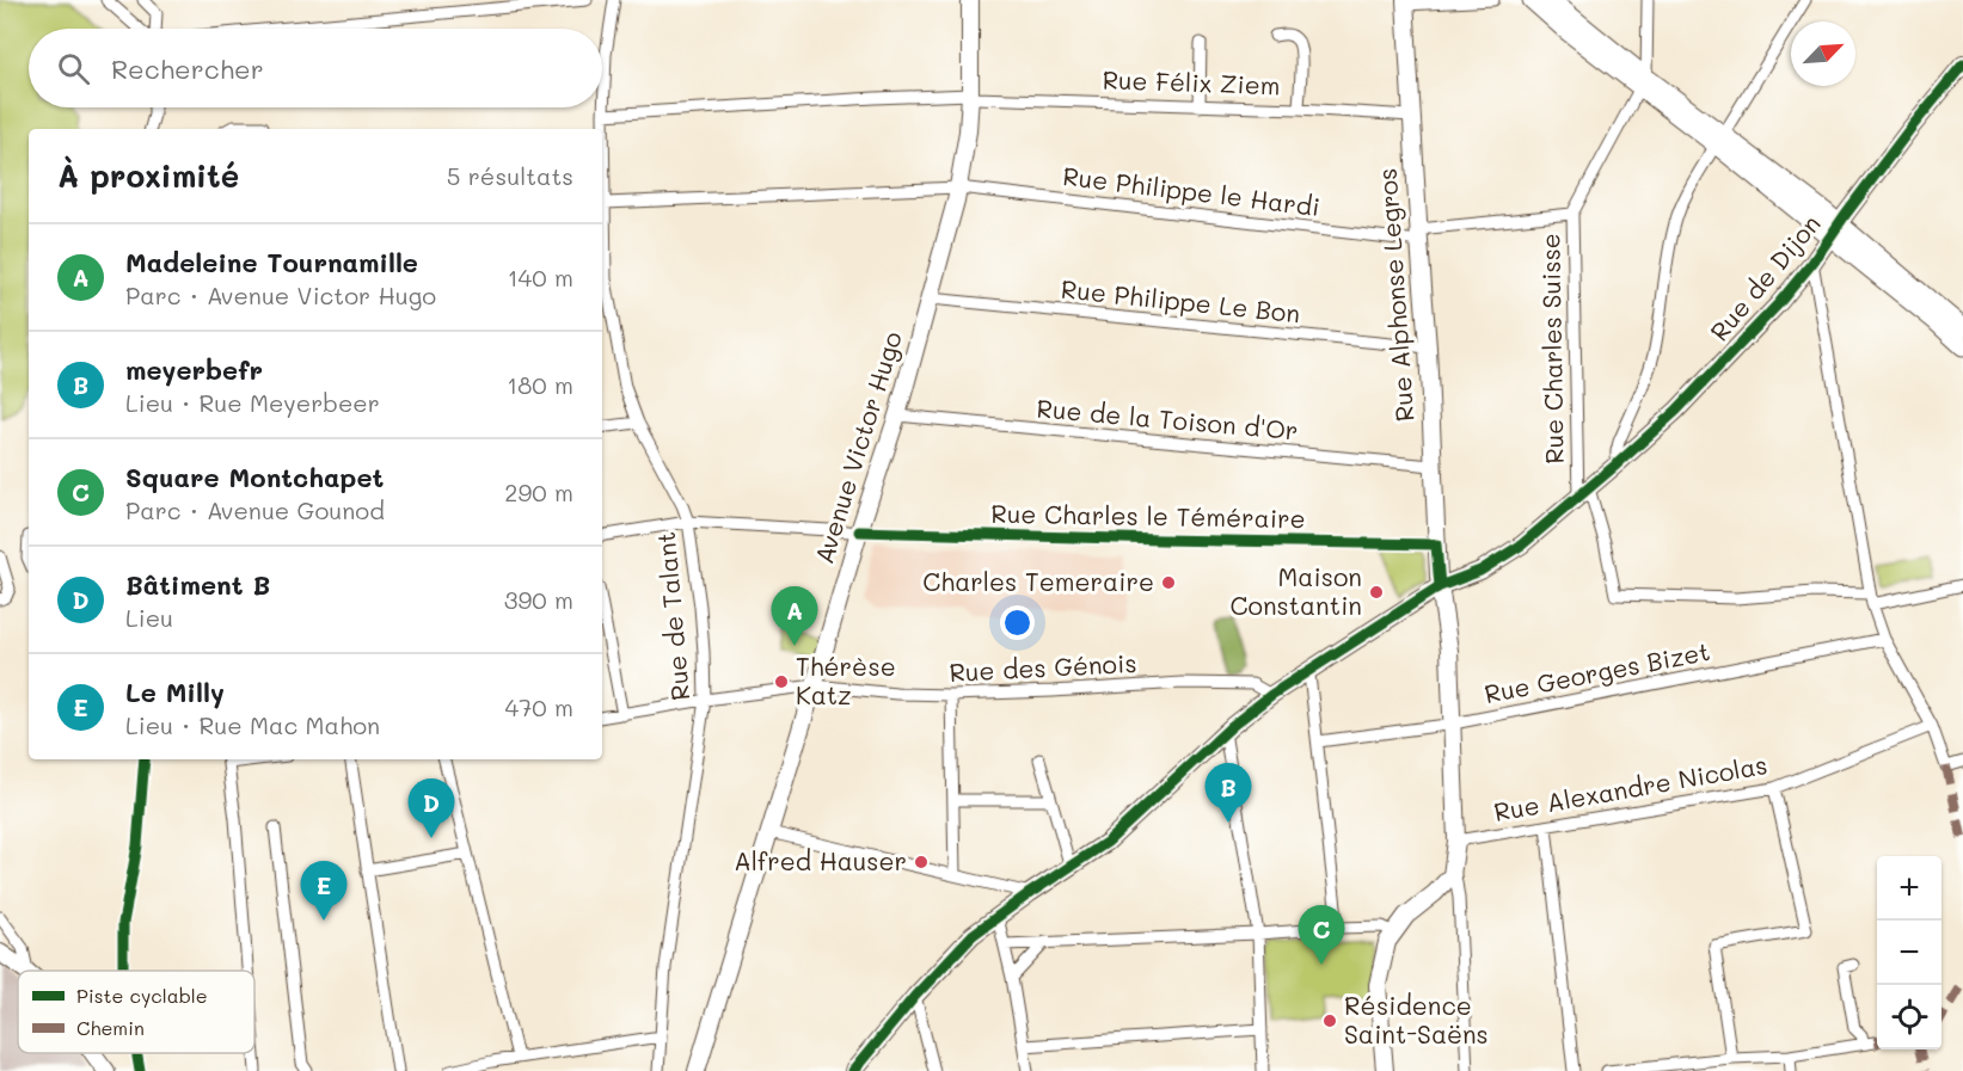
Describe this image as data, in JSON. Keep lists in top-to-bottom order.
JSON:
{
  "streets": {
    "street": [
      "Rue Félix Ziem",
      "Rue Philippe le Hardi",
      "Rue de Dijon",
      "Rue Alphonse Legros",
      "Rue Philippe Le Bon",
      "Rue Charles Suisse",
      "Rue de la Toison d'Or",
      "Avenue Victor Hugo",
      "Rue Charles le Téméraire",
      "Rue de Talant",
      "Rue des Génois",
      "Rue Georges Bizet",
      "Rue Alexandre Nicolas"
    ]
  },
  "crossings": [
    ["Rue Félix Ziem", "Rue Alphonse Legros"],
    ["Rue Félix Ziem", "Avenue Victor Hugo"],
    ["Rue Félix Ziem", "Rue de Talant"],
    ["Rue Philippe le Hardi", "Rue Alphonse Legros"],
    ["Rue Philippe le Hardi", "Rue Charles Suisse"],
    ["Rue Philippe le Hardi", "Avenue Victor Hugo"],
    ["Rue Philippe le Hardi", "Rue de Talant"],
    ["Rue de Dijon", "Rue Alphonse Legros"],
    ["Rue de Dijon", "Rue Charles Suisse"],
    ["Rue de Dijon", "Rue des Génois"],
    ["Rue Alphonse Legros", "Rue Philippe Le Bon"],
    ["Rue Alphonse Legros", "Rue de la Toison d'Or"],
    ["Rue Alphonse Legros", "Rue Charles le Téméraire"],
    ["Rue Alphonse Legros", "Rue Georges Bizet"],
    ["Rue Alphonse Legros", "Rue Alexandre Nicolas"],
    ["Rue Philippe Le Bon", "Avenue Victor Hugo"],
    ["Rue de la Toison d'Or", "Avenue Victor Hugo"],
    ["Avenue Victor Hugo", "Rue Charles le Téméraire"],
    ["Avenue Victor Hugo", "Rue des Génois"],
    ["Rue Charles le Téméraire", "Rue de Talant"],
    ["Rue de Talant", "Rue des Génois"]
  ],
  "places": [
    "Charles Temeraire",
    "Maison Constantin",
    "Thérèse Katz",
    "Alfred Hauser",
    "Résidence Saint-Saëns"
  ],
  "legend": ["Piste cyclable", "Chemin"],
  "north": "top right",
  "page": {
    "search": "Rechercher",
    "heading": ["À proximité", "5 résultats"],
    "list": [
      {
        "mark": "A",
        "name": "Madeleine Tournamille",
        "note": "Parc · Avenue Victor Hugo",
        "value": "140 m"
      },
      {
        "mark": "B",
        "name": "meyerbefr",
        "note": "Lieu · Rue Meyerbeer",
        "value": "180 m"
      },
      {
        "mark": "C",
        "name": "Square Montchapet",
        "note": "Parc · Avenue Gounod",
        "value": "290 m"
      },
      {
        "mark": "D",
        "name": "Bâtiment B",
        "note": "Lieu",
        "value": "390 m"
      },
      {
        "mark": "E",
        "name": "Le Milly",
        "note": "Lieu · Rue Mac Mahon",
        "value": "470 m"
      }
    ],
    "pins": [
      "A",
      "B",
      "D",
      "E",
      "C"
    ],
    "map_buttons": ["+", "−"]
  }
}
